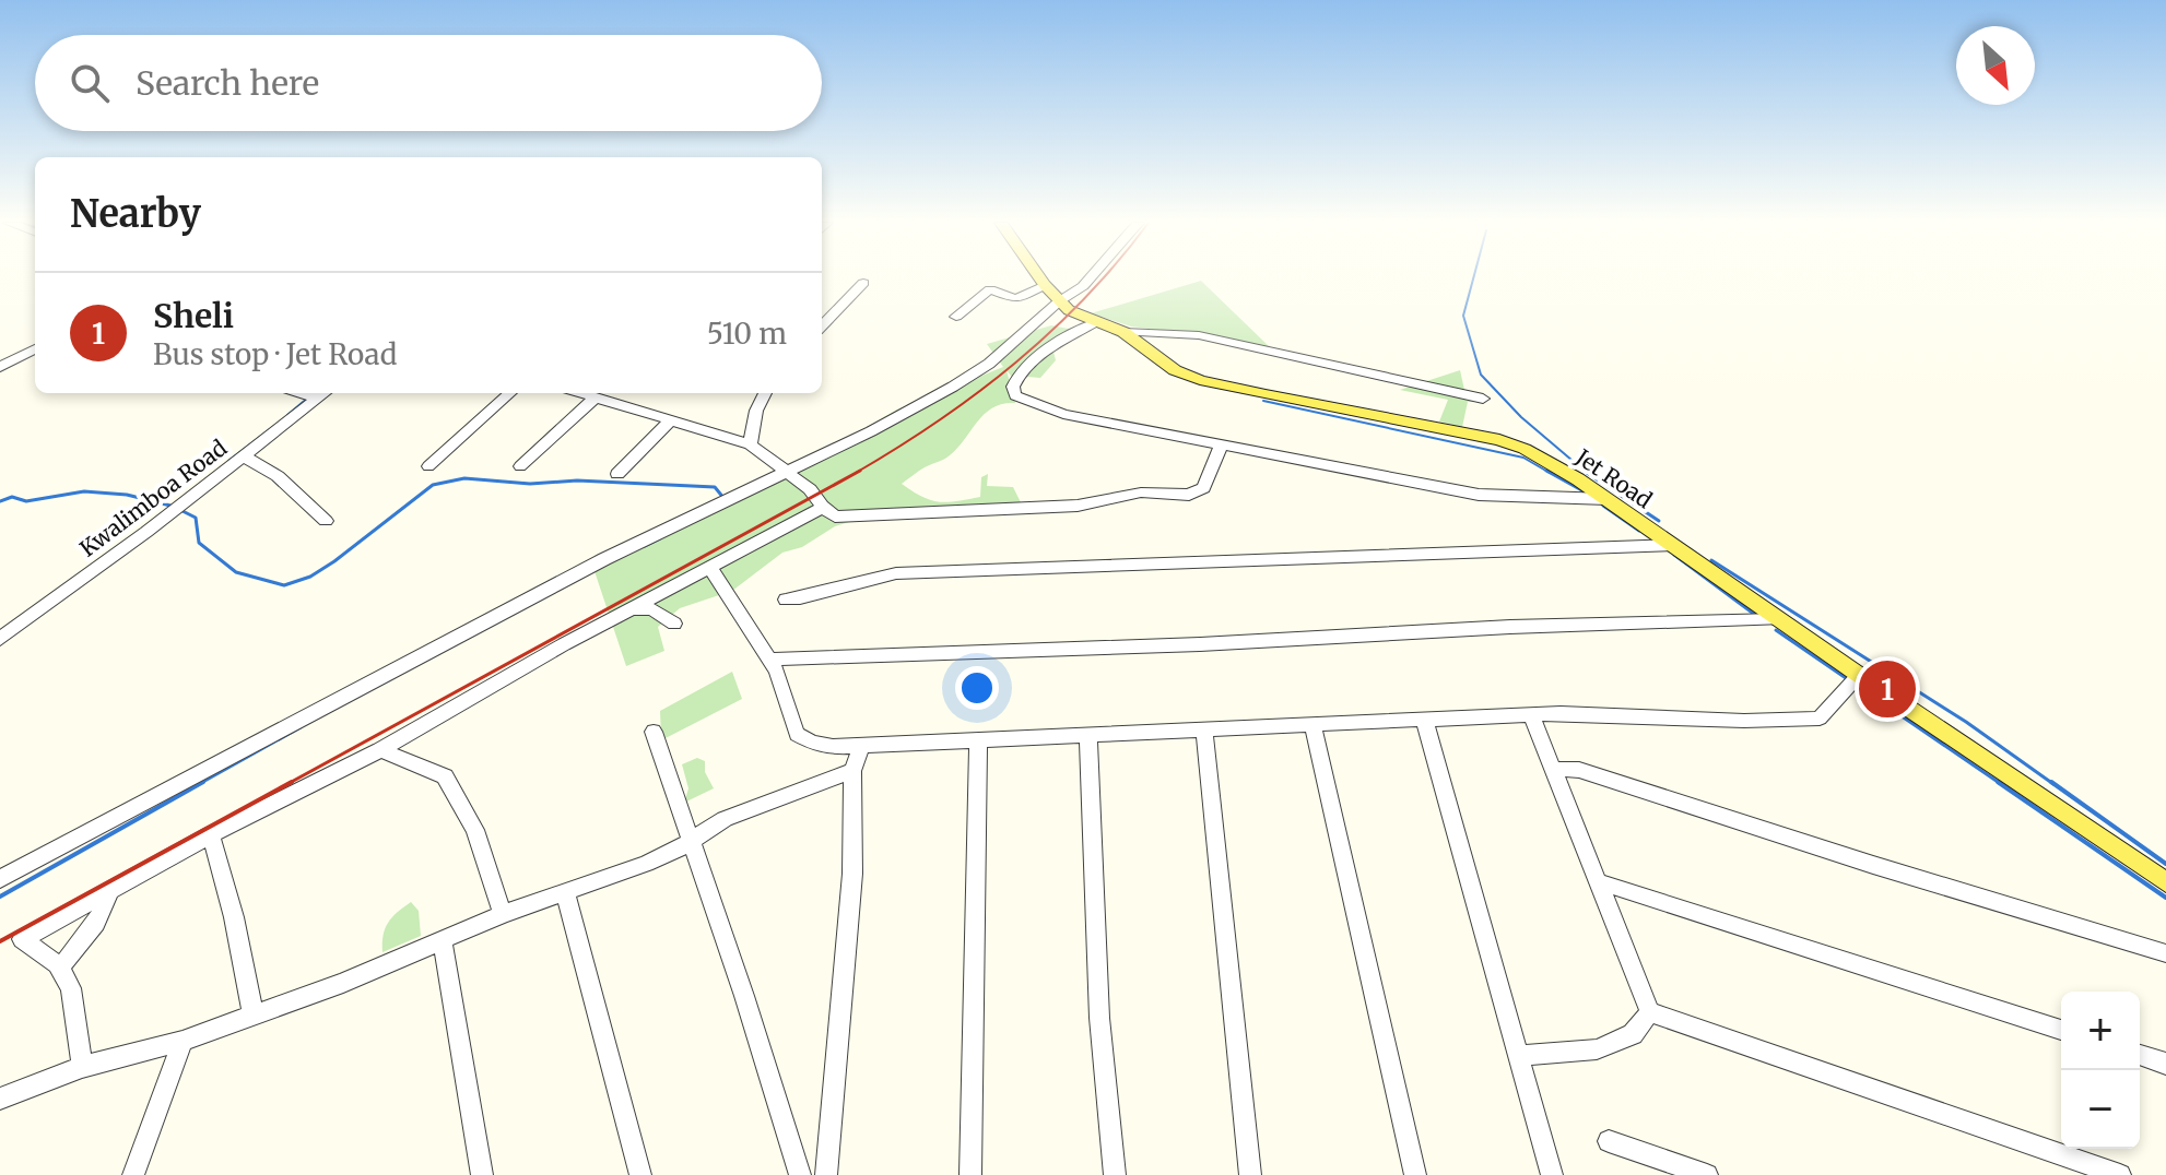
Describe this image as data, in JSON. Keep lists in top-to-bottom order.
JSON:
{
  "streets": {
    "main road": ["Jet Road"],
    "street": ["Kwalimboa Road"]
  },
  "north": "bottom right",
  "page": {
    "search": "Search here",
    "heading": "Nearby",
    "list": [
      {
        "mark": "1",
        "name": "Sheli",
        "note": "Bus stop · Jet Road",
        "value": "510 m"
      }
    ],
    "pins": "1",
    "map_buttons": ["+", "−"]
  }
}
